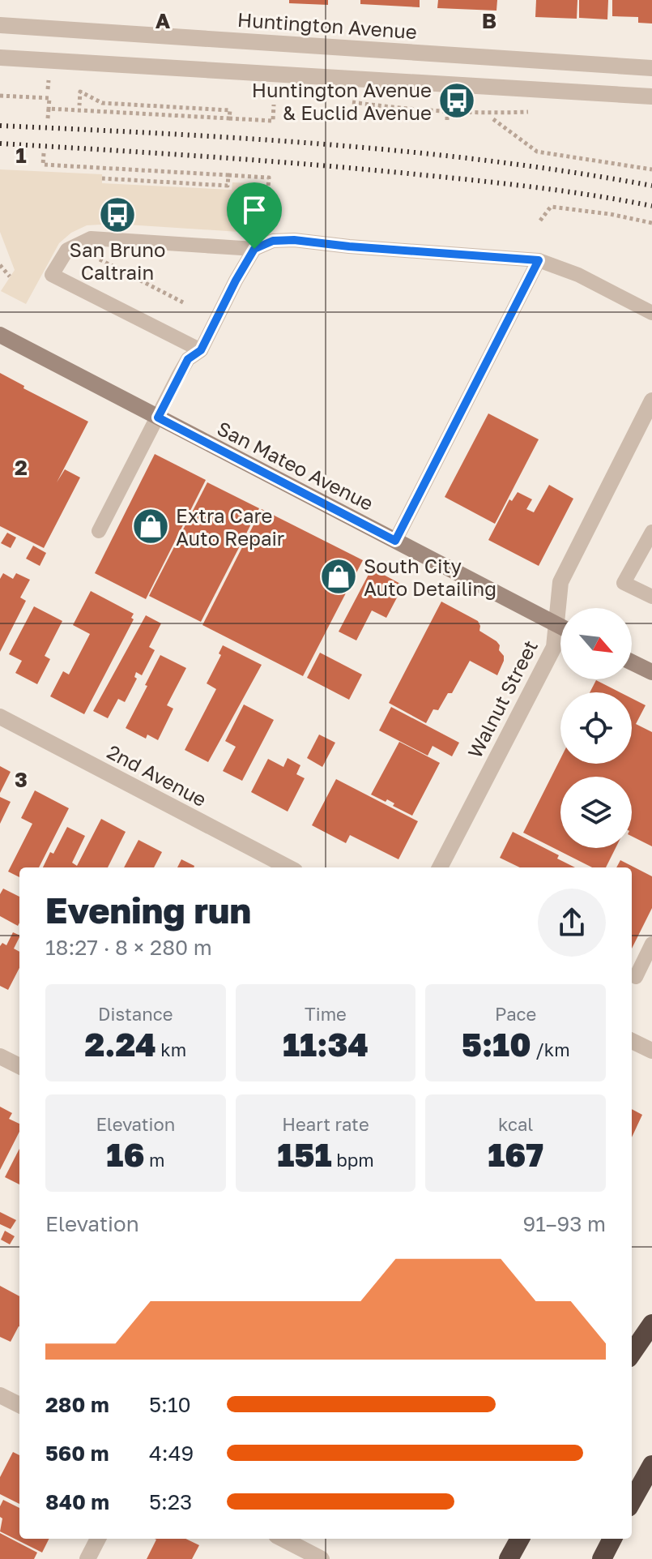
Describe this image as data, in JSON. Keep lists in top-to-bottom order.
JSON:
{
  "streets": {
    "main road": ["San Mateo Avenue"],
    "street": ["Huntington Avenue", "Walnut Street", "2nd Avenue"]
  },
  "crossings": [
    ["San Mateo Avenue", "Walnut Street"]
  ],
  "places": {
    "bus stop": ["Huntington Avenue & Euclid Avenue", "San Bruno Caltrain"],
    "shop": ["Extra Care Auto Repair", "South City Auto Detailing"]
  },
  "north": "bottom right",
  "page": {
    "heading": ["Evening run", "18:27 · 8 × 280 m"],
    "stats": [
      ["Distance", "2.24 km"],
      ["Time", "11:34"],
      ["Pace", "5:10 /km"],
      ["Elevation", "16 m"],
      ["Heart rate", "151 bpm"],
      ["kcal", "167"]
    ],
    "chart": ["Elevation", "91–93 m"],
    "list": [
      {
        "name": "280 m",
        "note": "5:10"
      },
      {
        "name": "560 m",
        "note": "4:49"
      },
      {
        "name": "840 m",
        "note": "5:23"
      }
    ]
  },
  "grid": {
    "columns": ["A", "B"],
    "rows": ["1", "2", "3"]
  }
}
